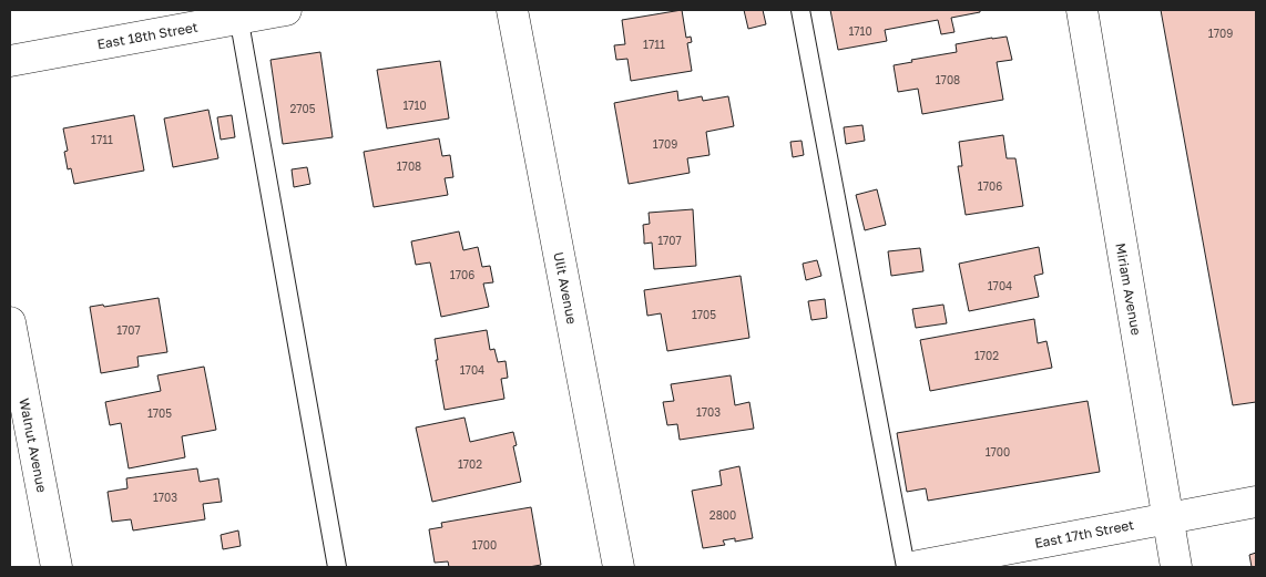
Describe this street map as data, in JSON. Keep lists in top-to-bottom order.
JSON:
{
  "streets": {
    "street": [
      "East 18th Street",
      "Ulit Avenue",
      "Miriam Avenue",
      "Walnut Avenue",
      "East 17th Street"
    ]
  },
  "crossings": [
    ["Miriam Avenue", "East 17th Street"]
  ],
  "house_numbers": [
    "1710",
    "1709",
    "1711",
    "1708",
    "1710",
    "2705",
    "1711",
    "1709",
    "1708",
    "1706",
    "1707",
    "1706",
    "1704",
    "1705",
    "1707",
    "1702",
    "1704",
    "1703",
    "1705",
    "1700",
    "1702",
    "1703",
    "2800",
    "1700"
  ]
}
